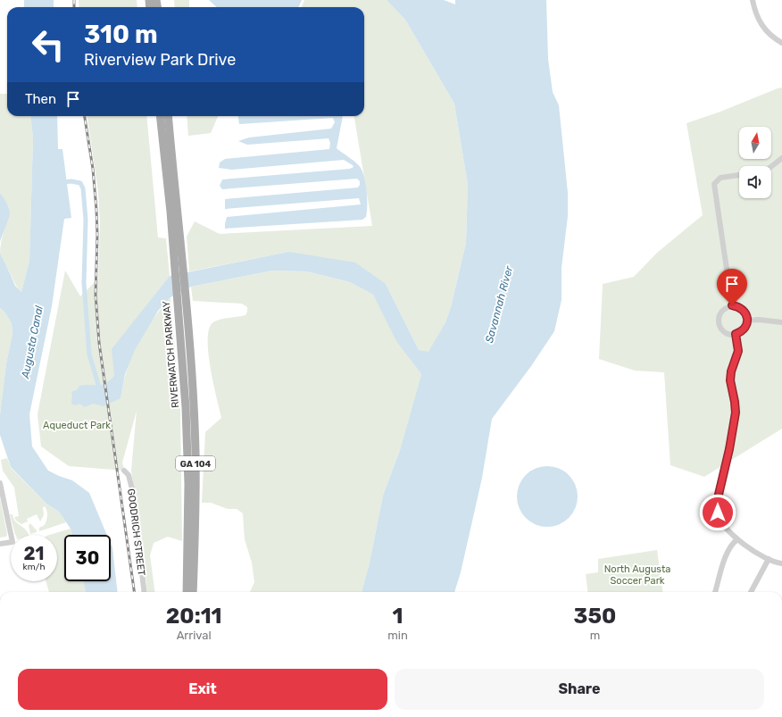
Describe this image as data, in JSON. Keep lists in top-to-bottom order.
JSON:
{
  "streets": {
    "main road": ["RIVERWATCH PARKWAY", "GA 104"],
    "street": ["GOODRICH STREET"]
  },
  "water": ["Savannah River", "Augusta Canal"],
  "parks": ["Aqueduct Park", "North Augusta Soccer Park"],
  "north": "top",
  "page": {
    "turn": ["310 m", "Riverview Park Drive"],
    "then": "Then",
    "speed": "21 km/h",
    "limit": "30",
    "eta": [
      "20:11",
      "Arrival",
      "1",
      "min",
      "350",
      "m"
    ],
    "buttons": ["Exit", "Share"]
  }
}
